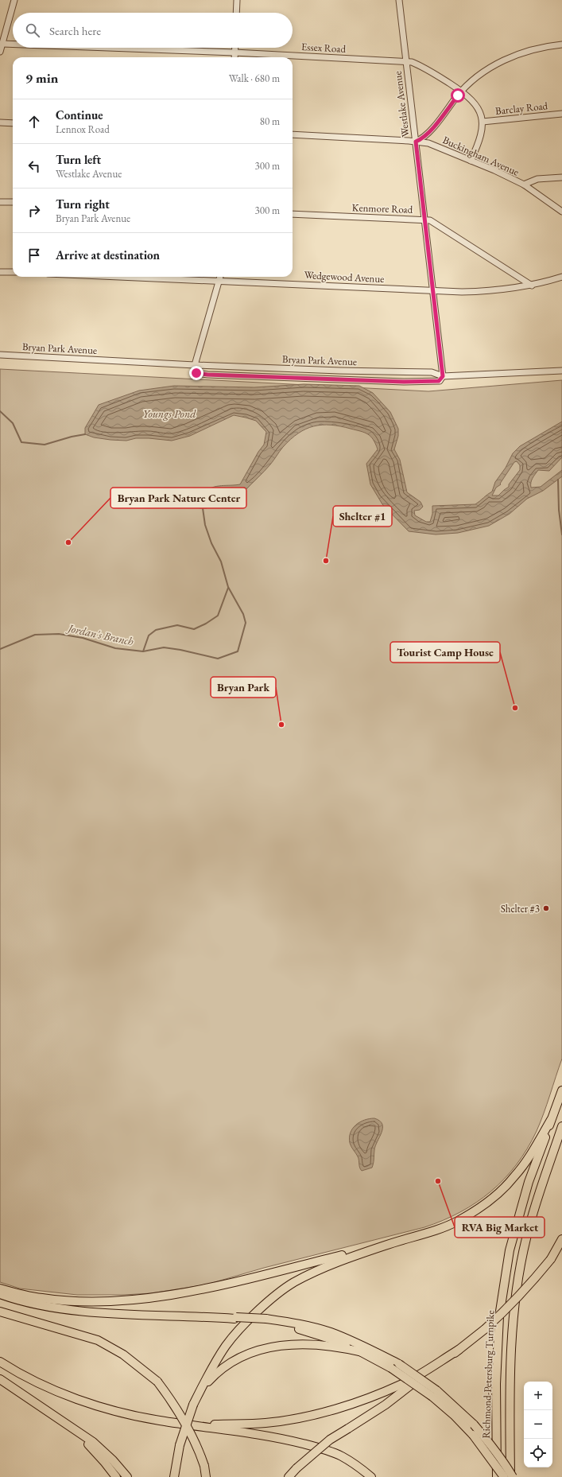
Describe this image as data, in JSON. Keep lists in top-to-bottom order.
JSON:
{
  "streets": {
    "highway": ["Richmond-Petersburg Turnpike"],
    "street": [
      "Essex Road",
      "Westlake Avenue",
      "Barclay Road",
      "Buckingham Avenue",
      "Kenmore Road",
      "Wedgewood Avenue",
      "Bryan Park Avenue"
    ]
  },
  "crossings": [
    ["Essex Road", "Westlake Avenue"],
    ["Essex Road", "Barclay Road"],
    ["Westlake Avenue", "Buckingham Avenue"],
    ["Westlake Avenue", "Kenmore Road"],
    ["Westlake Avenue", "Wedgewood Avenue"],
    ["Westlake Avenue", "Bryan Park Avenue"],
    ["Kenmore Road", "Wedgewood Avenue"]
  ],
  "water": ["Youngs Pond", "Jordan's Branch"],
  "places": [
    "Bryan Park Nature Center",
    "Shelter #1",
    "Tourist Camp House",
    "Bryan Park",
    "Shelter #3",
    "RVA Big Market"
  ],
  "page": {
    "search": "Search here",
    "heading": ["9 min", "Walk · 680 m"],
    "list": [
      ["Continue", "Lennox Road", "80 m"],
      ["Turn left", "Westlake Avenue", "300 m"],
      ["Turn right", "Bryan Park Avenue", "300 m"],
      "Arrive at destination"
    ],
    "map_buttons": ["+", "−"]
  }
}
